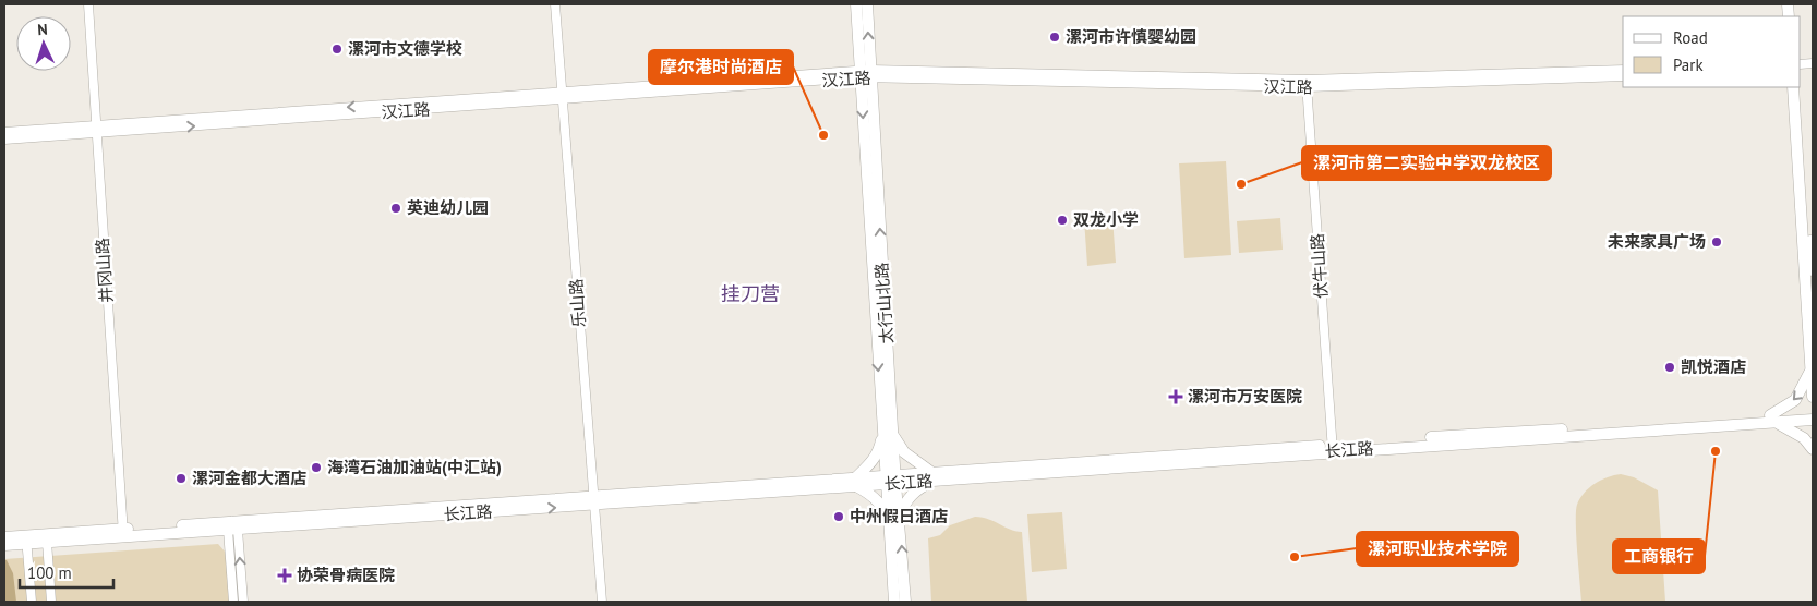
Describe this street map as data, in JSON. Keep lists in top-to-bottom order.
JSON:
{
  "streets": {
    "main road": ["太行山北路", "长江路"],
    "street": [
      "汉江路",
      "伏牛山路",
      "井冈山路",
      "乐山路"
    ]
  },
  "crossings": [
    ["汉江路", "伏牛山路"],
    ["汉江路", "井冈山路"],
    ["汉江路", "乐山路"],
    ["汉江路", "太行山北路"],
    ["伏牛山路", "长江路"],
    ["井冈山路", "长江路"],
    ["乐山路", "长江路"],
    ["太行山北路", "长江路"]
  ],
  "districts": ["挂刀营"],
  "places": {
    "other": [
      "漯河市许慎婴幼园",
      "漯河市文德学校",
      "摩尔港时尚酒店",
      "漯河市第二实验中学双龙校区",
      "英迪幼儿园",
      "双龙小学",
      "未来家具广场",
      "凯悦酒店",
      "工商银行",
      "海湾石油加油站(中汇站)",
      "漯河金都大酒店",
      "中州假日酒店",
      "漯河职业技术学院"
    ],
    "health": ["漯河市万安医院", "协荣骨病医院"]
  },
  "legend": ["Road", "Park"],
  "scale_bar": "100 m",
  "north": "top"
}
